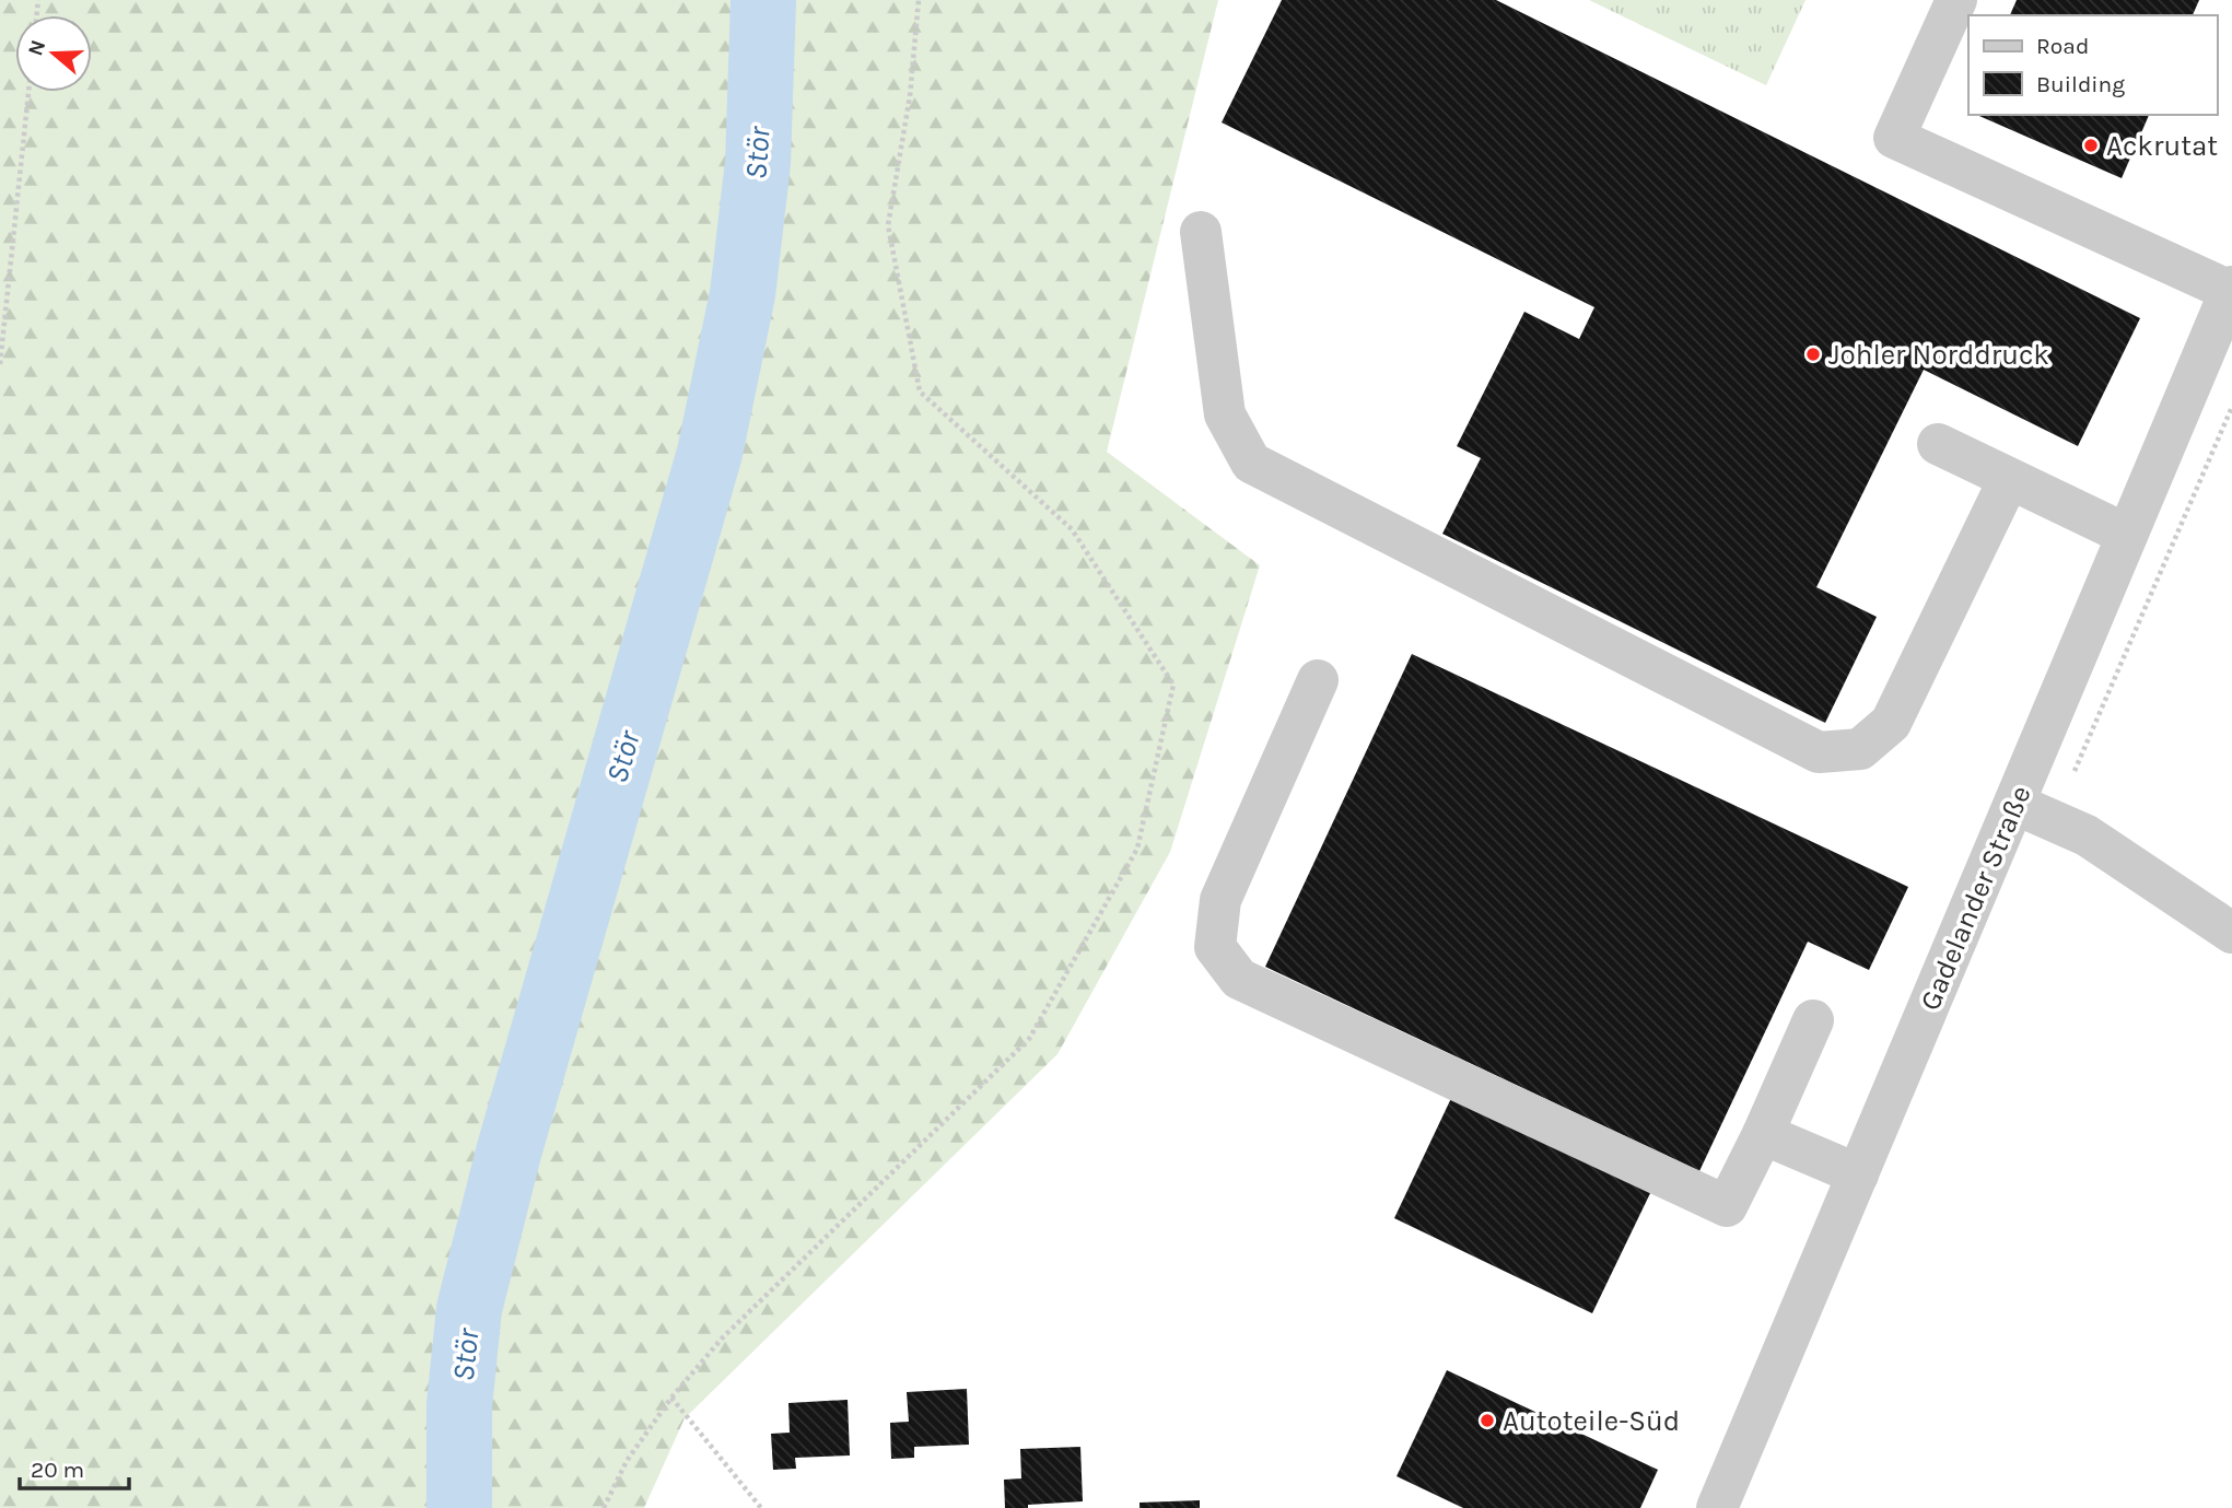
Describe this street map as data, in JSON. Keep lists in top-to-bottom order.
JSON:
{
  "streets": {
    "street": ["Gadelander Straße"]
  },
  "water": ["Stör"],
  "places": ["Ackrutat", "Johler Norddruck", "Autoteile-Süd"],
  "legend": ["Road", "Building"],
  "scale_bar": "20 m",
  "north": "left"
}
